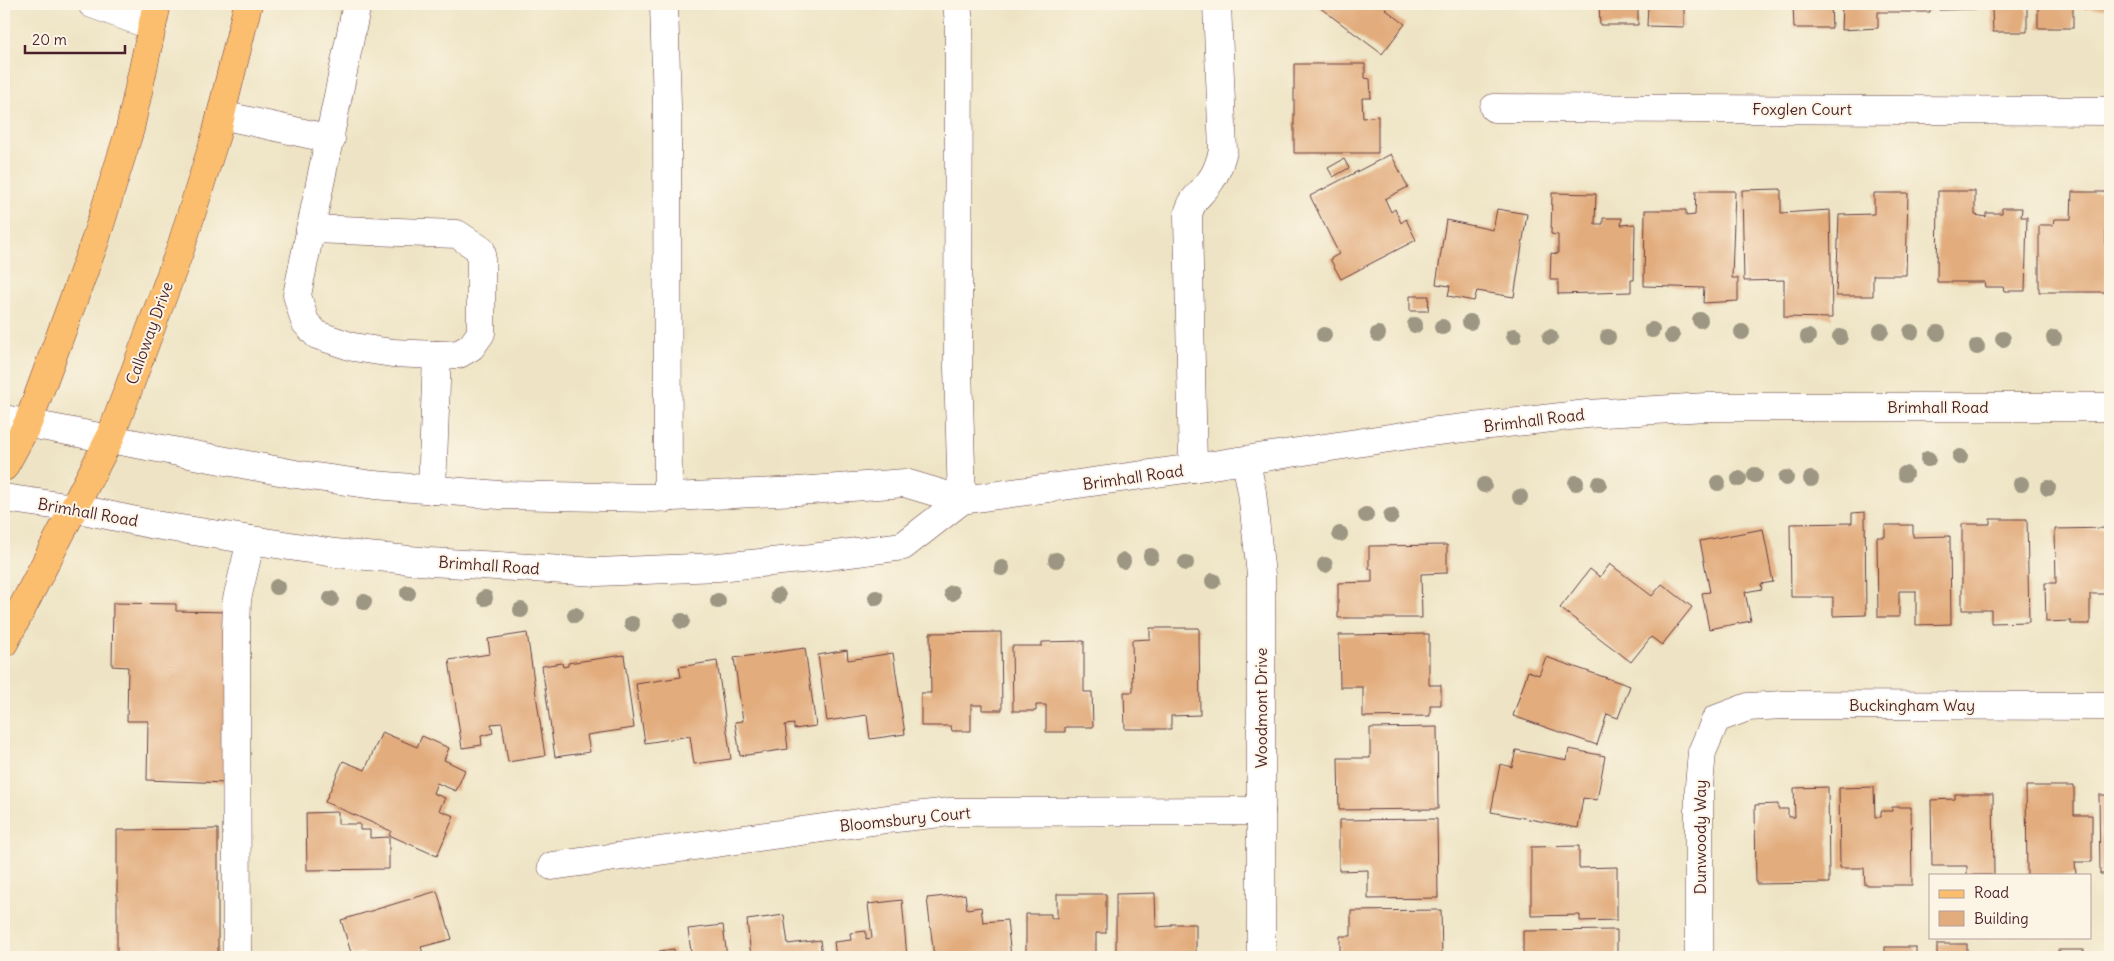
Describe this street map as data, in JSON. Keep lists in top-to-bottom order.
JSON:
{
  "streets": {
    "main road": ["Calloway Drive"],
    "street": [
      "Foxglen Court",
      "Brimhall Road",
      "Buckingham Way",
      "Woodmont Drive",
      "Bloomsbury Court",
      "Dunwoody Way"
    ]
  },
  "crossings": [
    ["Calloway Drive", "Brimhall Road"],
    ["Brimhall Road", "Woodmont Drive"],
    ["Buckingham Way", "Dunwoody Way"],
    ["Woodmont Drive", "Bloomsbury Court"]
  ],
  "legend": ["Road", "Building"],
  "scale_bar": "20 m"
}
